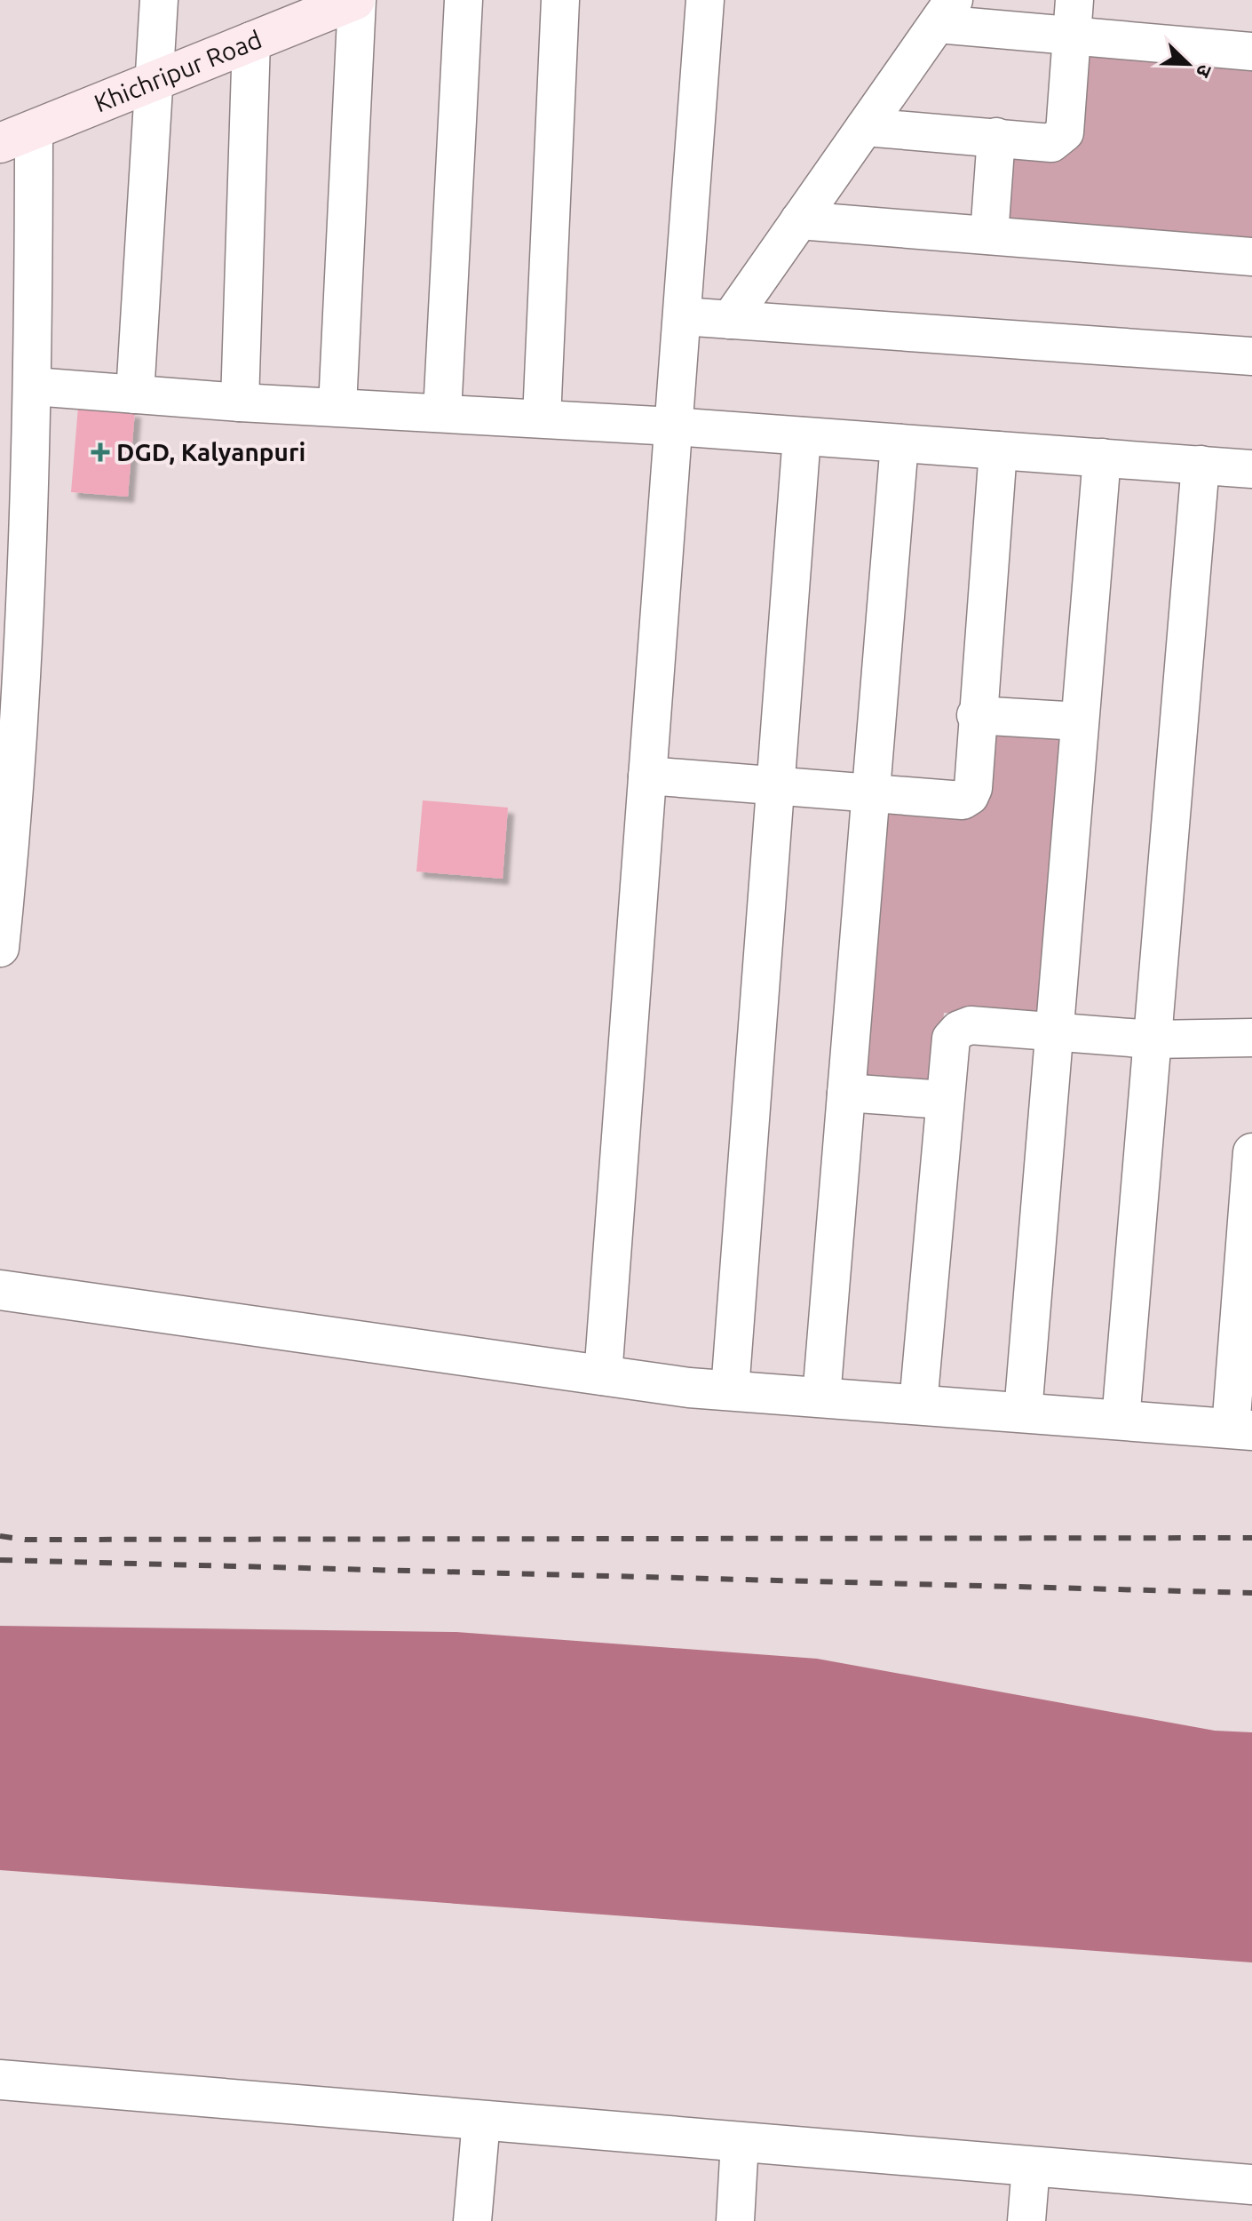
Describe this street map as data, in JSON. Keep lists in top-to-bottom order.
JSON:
{
  "streets": {
    "main road": ["Khichripur Road"]
  },
  "places": {
    "health": ["DGD, Kalyanpuri"]
  },
  "north": "bottom right"
}
